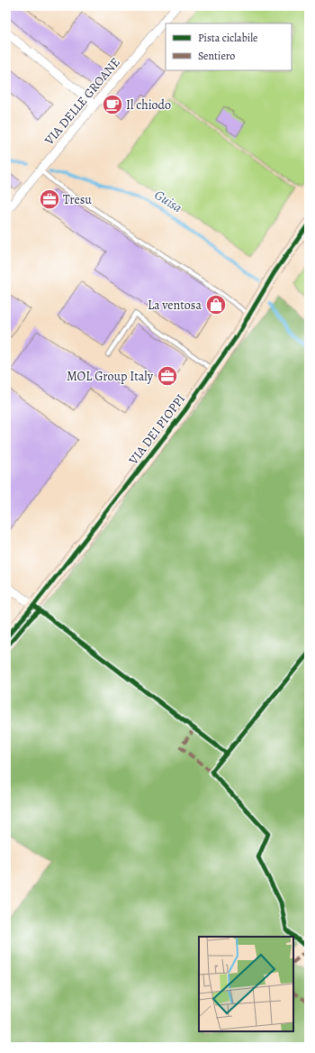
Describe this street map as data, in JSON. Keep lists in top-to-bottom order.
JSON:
{
  "streets": {
    "street": ["VIA DELLE GROANE", "VIA DEI PIOPPI"]
  },
  "water": ["Guisa"],
  "places": {
    "cafe": ["Il chiodo"],
    "office": ["Tresu", "MOL Group Italy"],
    "shop": ["La ventosa"]
  },
  "legend": ["Pista ciclabile", "Sentiero"]
}
